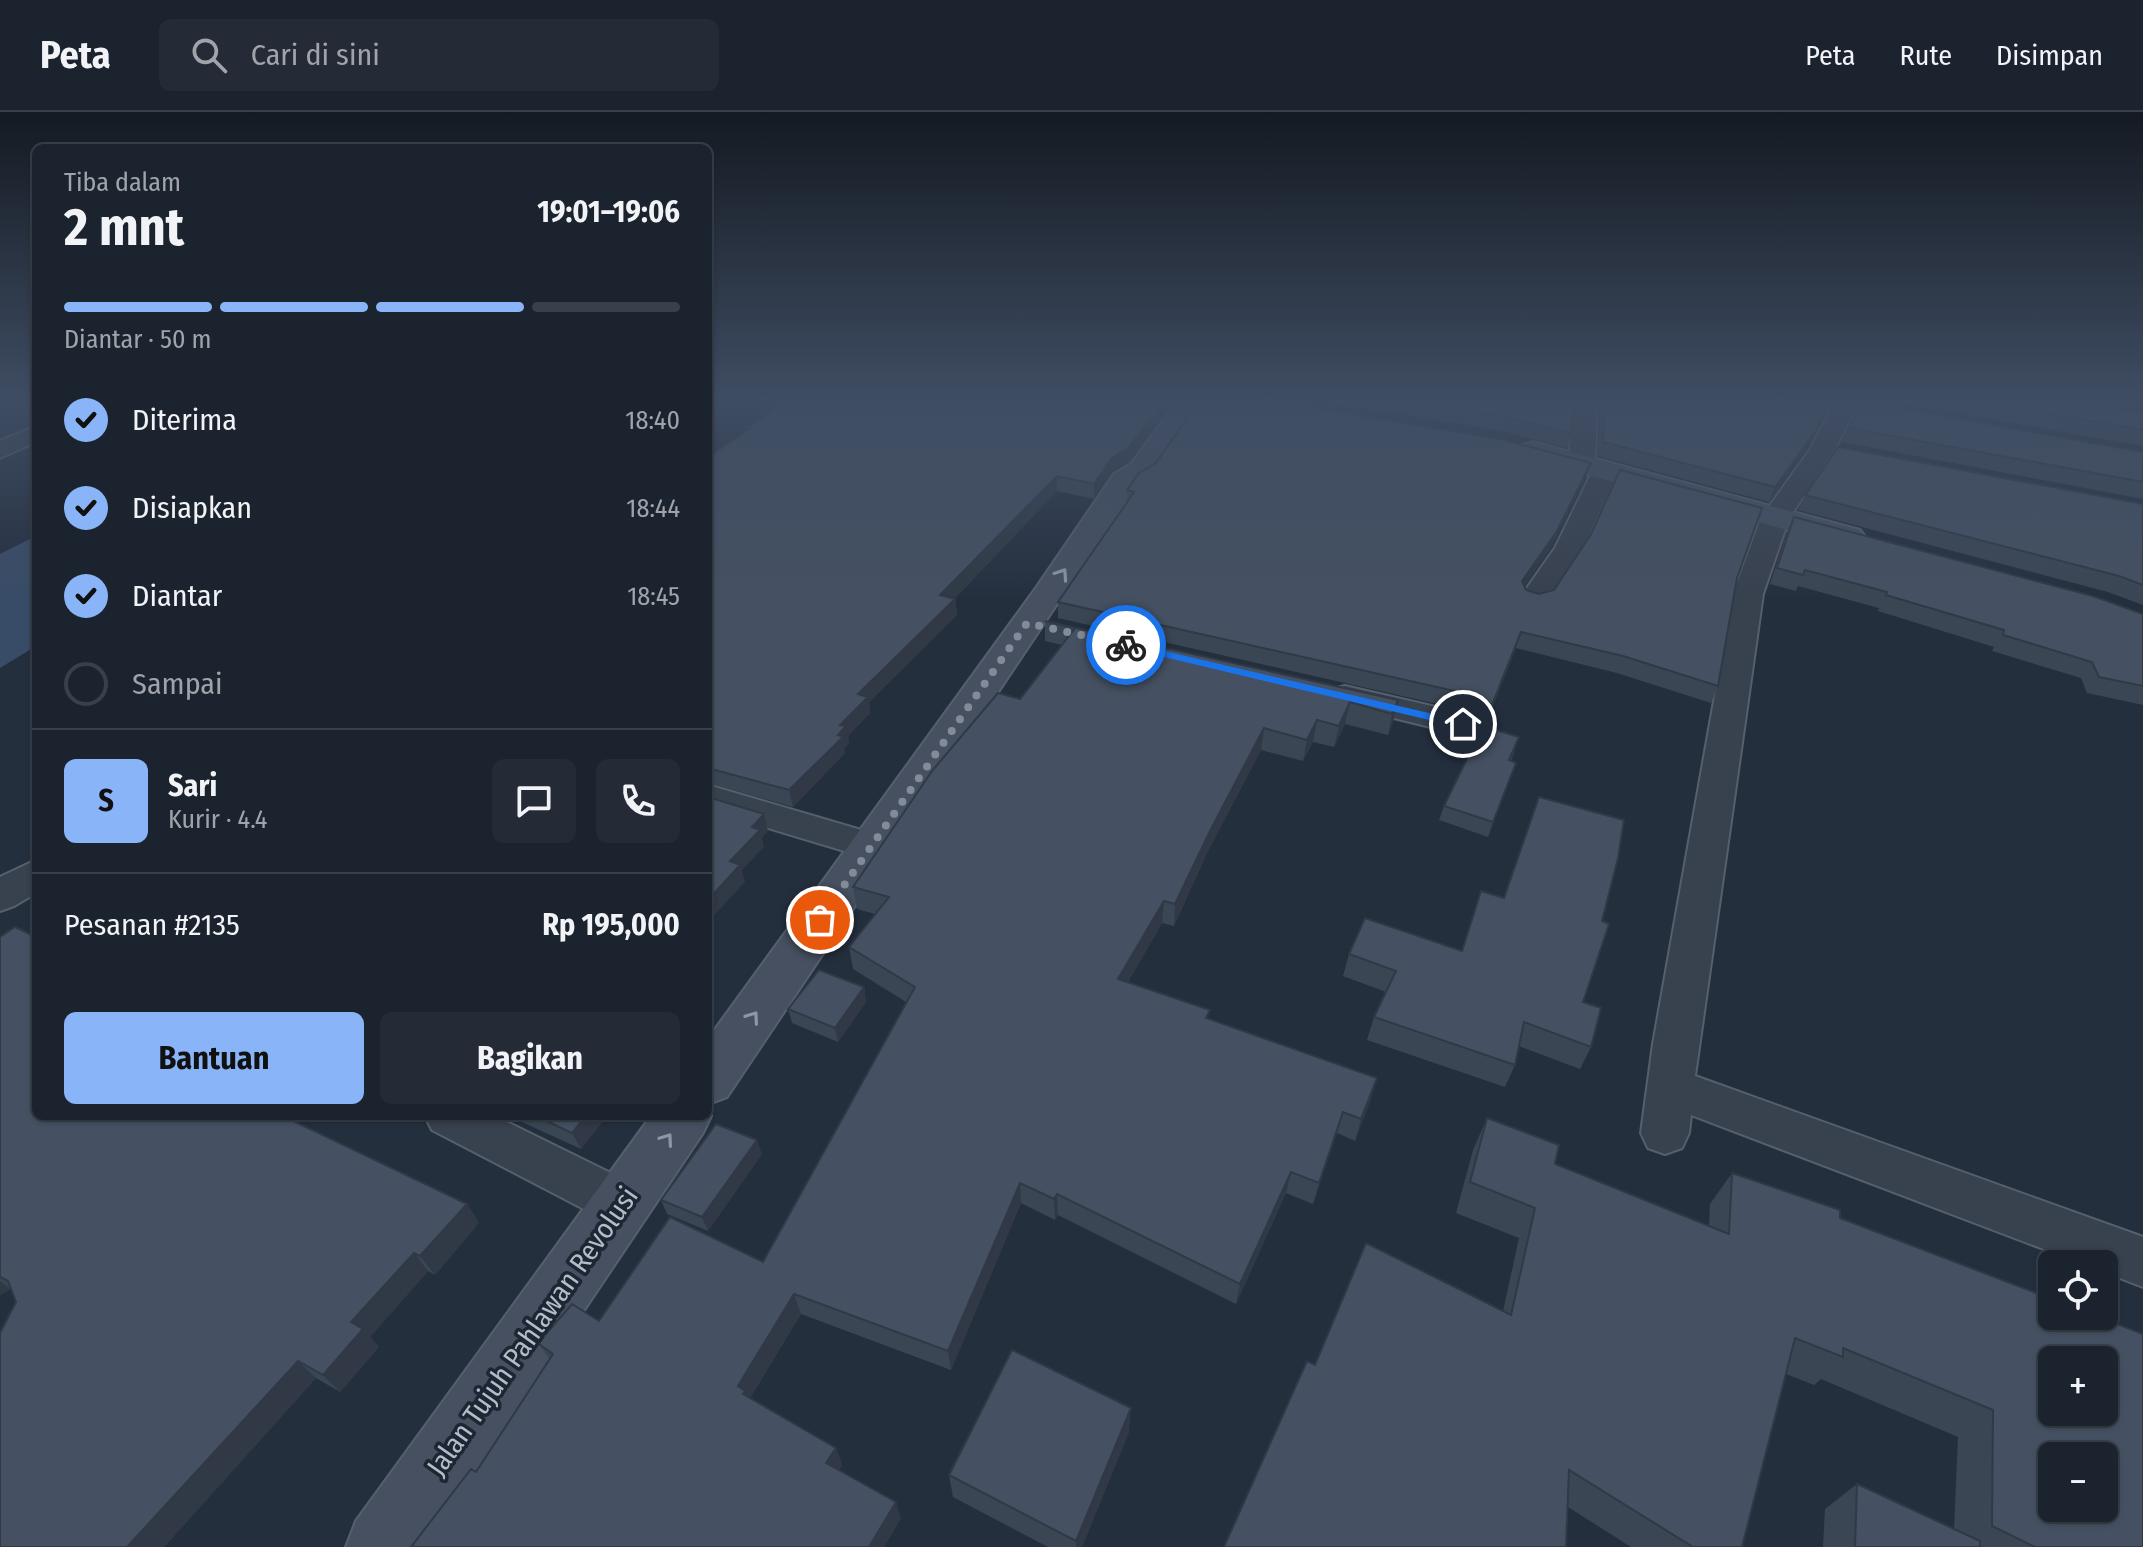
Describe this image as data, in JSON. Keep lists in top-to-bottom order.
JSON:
{
  "streets": {
    "main road": ["Jalan Tujuh Pahlawan Revolusi"]
  },
  "page": {
    "header": "Peta",
    "search": "Cari di sini",
    "nav": ["Peta", "Rute", "Disimpan"],
    "heading": ["2 mnt", "Tiba dalam", "19:01–19:06"],
    "panel": [
      "Sari",
      "Kurir · 4.4",
      "Pesanan #2135",
      "Rp 195,000"
    ],
    "bar": "Diantar · 50 m",
    "list": [
      ["Diterima", "18:40"],
      ["Disiapkan", "18:44"],
      ["Diantar", "18:45"],
      "Sampai"
    ],
    "round": "S",
    "buttons": ["Bantuan", "Bagikan"],
    "map_buttons": ["+", "−"]
  }
}
